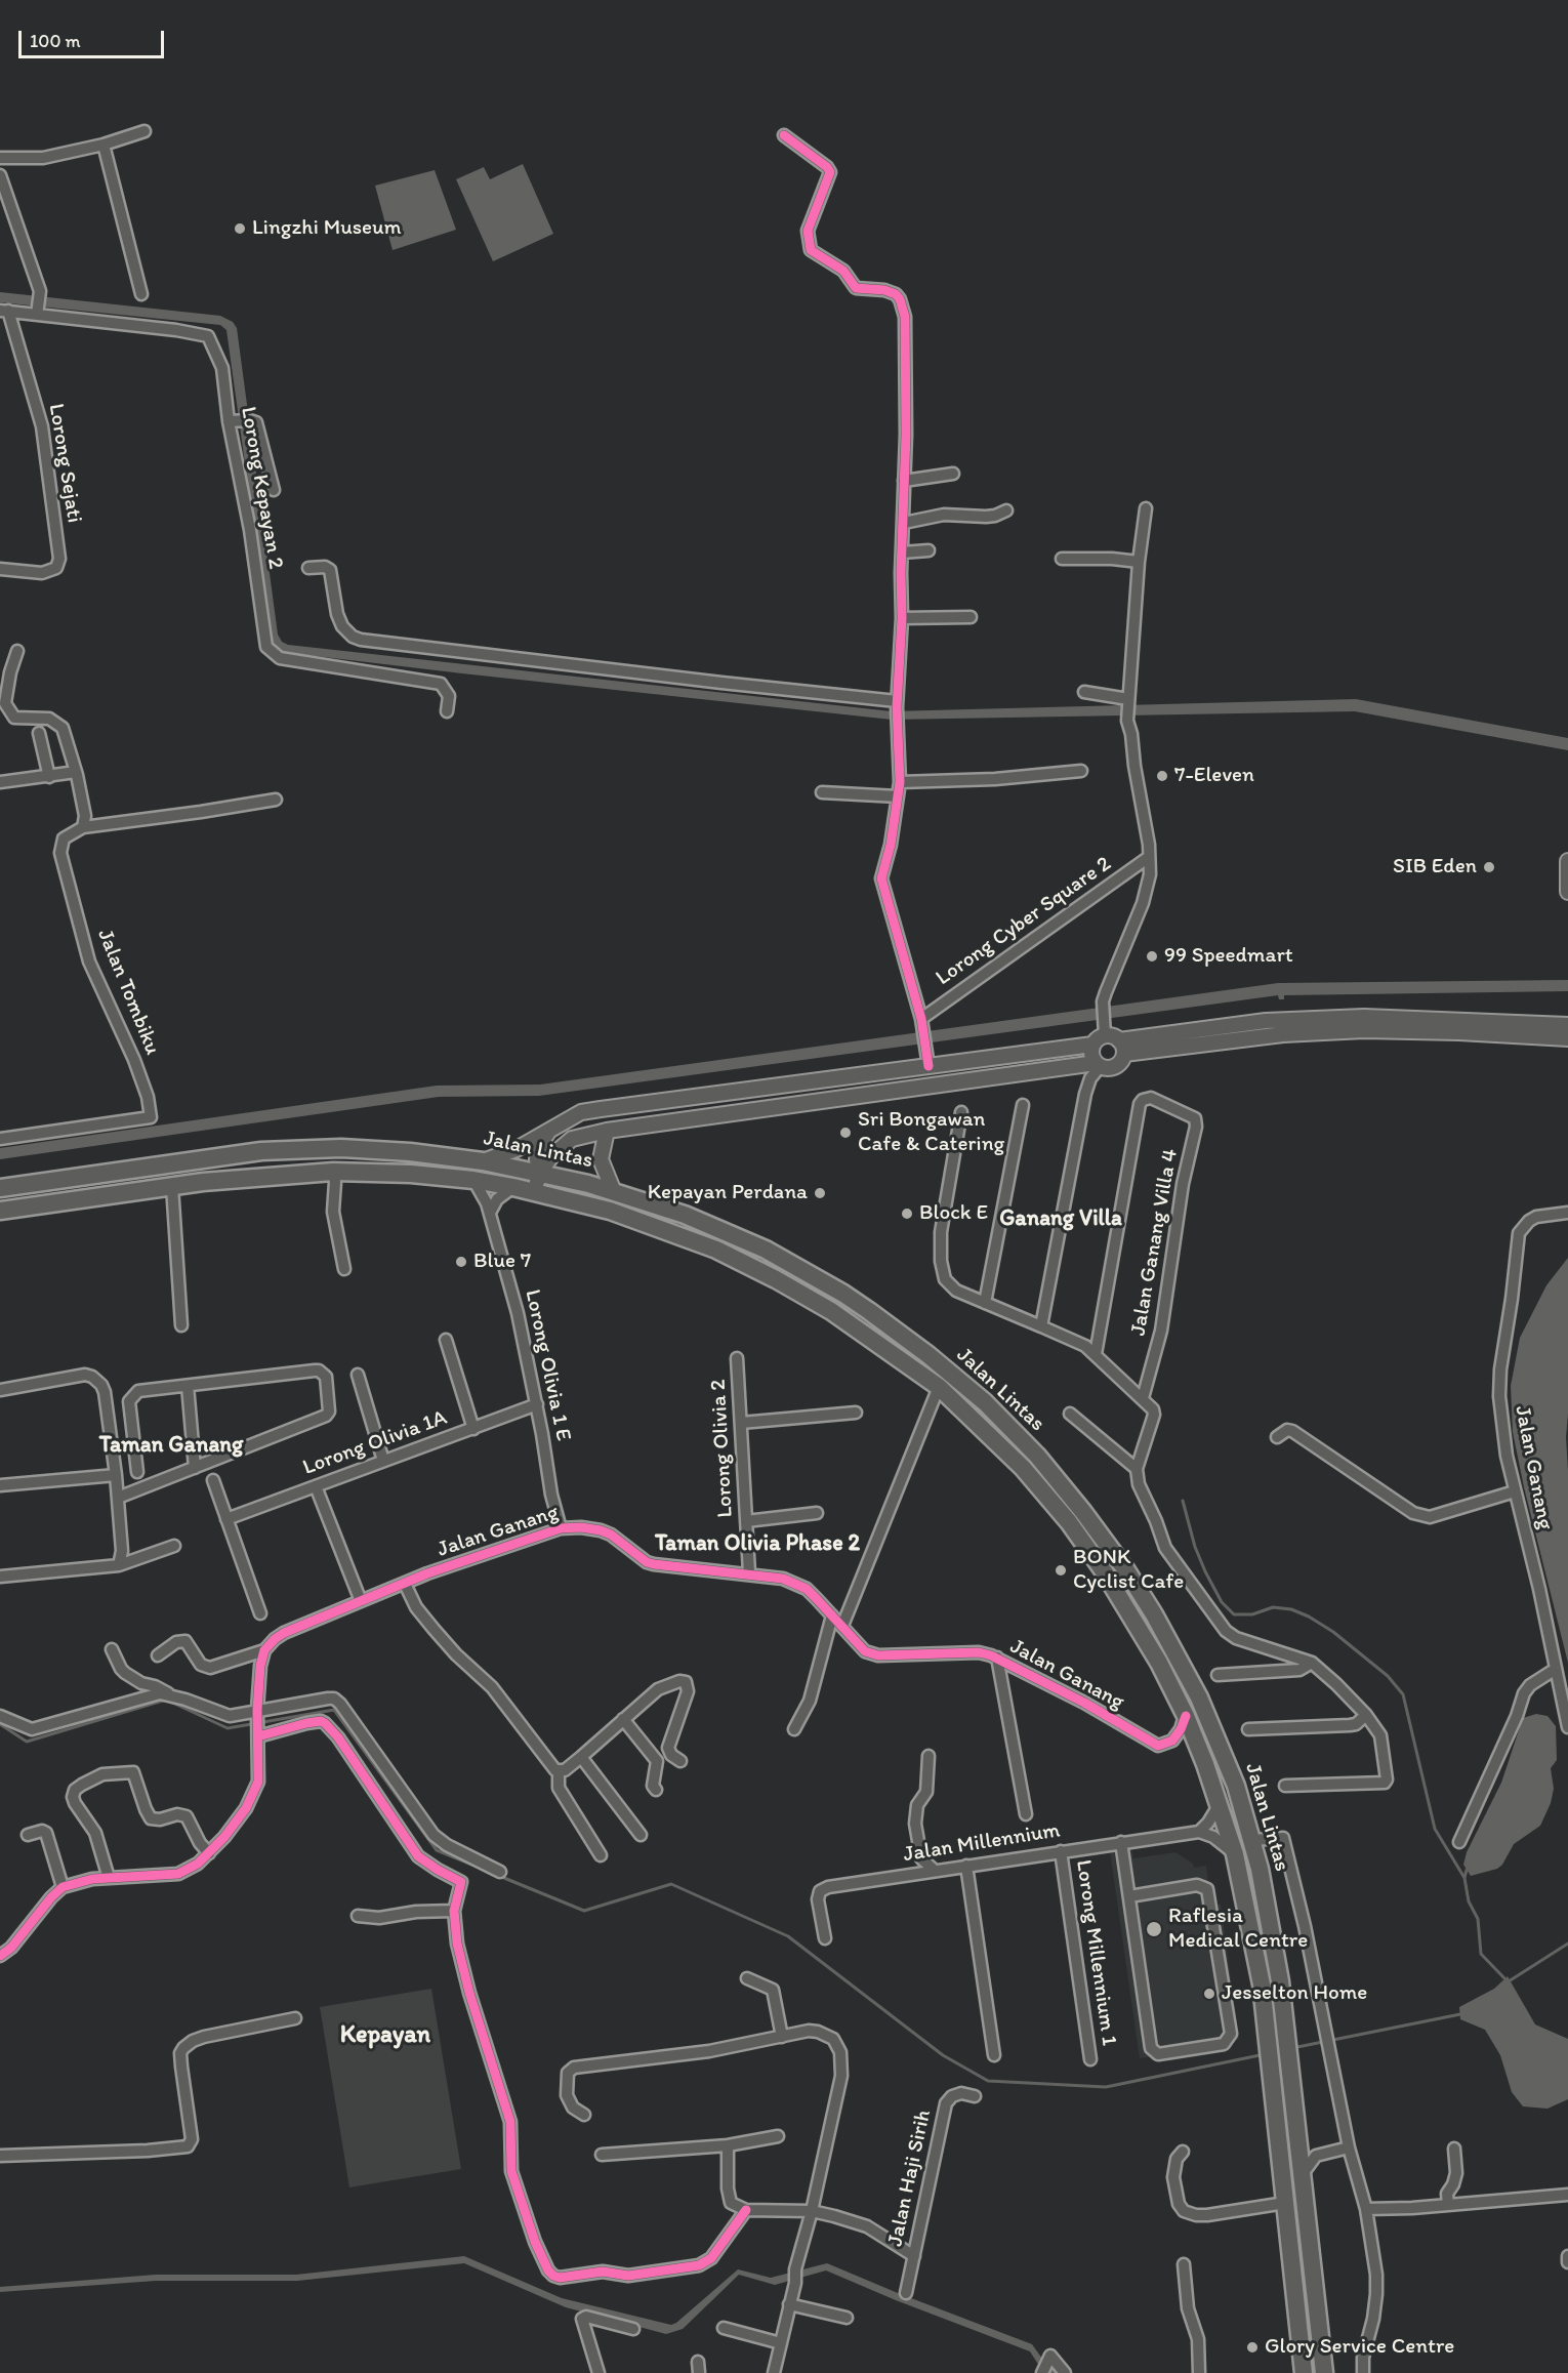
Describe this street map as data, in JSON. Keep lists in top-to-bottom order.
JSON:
{
  "streets": {
    "highway": ["Jalan Lintas"],
    "street": [
      "Lorong Sejati",
      "Lorong Kepayan 2",
      "Lorong Cyber Square 2",
      "Jalan Tombiku",
      "Jalan Ganang Villa 4",
      "Lorong Olivia 1 E",
      "Lorong Olivia 1A",
      "Lorong Olivia 2",
      "Jalan Ganang",
      "Jalan Millennium",
      "Lorong Millennium 1",
      "Jalan Haji Sirih"
    ]
  },
  "crossings": [
    ["Lorong Sejati", "Lorong Kepayan 2"],
    ["Jalan Lintas", "Lorong Olivia 1 E"],
    ["Jalan Lintas", "Jalan Ganang"],
    ["Lorong Olivia 1 E", "Lorong Olivia 1A"],
    ["Lorong Olivia 1 E", "Jalan Ganang"],
    ["Lorong Olivia 2", "Jalan Ganang"],
    ["Jalan Millennium", "Lorong Millennium 1"]
  ],
  "districts": [
    "Ganang Villa",
    "Taman Ganang",
    "Taman Olivia Phase 2",
    "Kepayan"
  ],
  "places": [
    "Lingzhi Museum",
    "7-Eleven",
    "SIB Eden",
    "99 Speedmart",
    "Sri Bongawan Cafe & Catering",
    "Kepayan Perdana",
    "Block E",
    "Blue 7",
    "BONK Cyclist Cafe",
    "Raflesia Medical Centre",
    "Jesselton Home",
    "Glory Service Centre"
  ],
  "scale_bar": "100 m"
}
